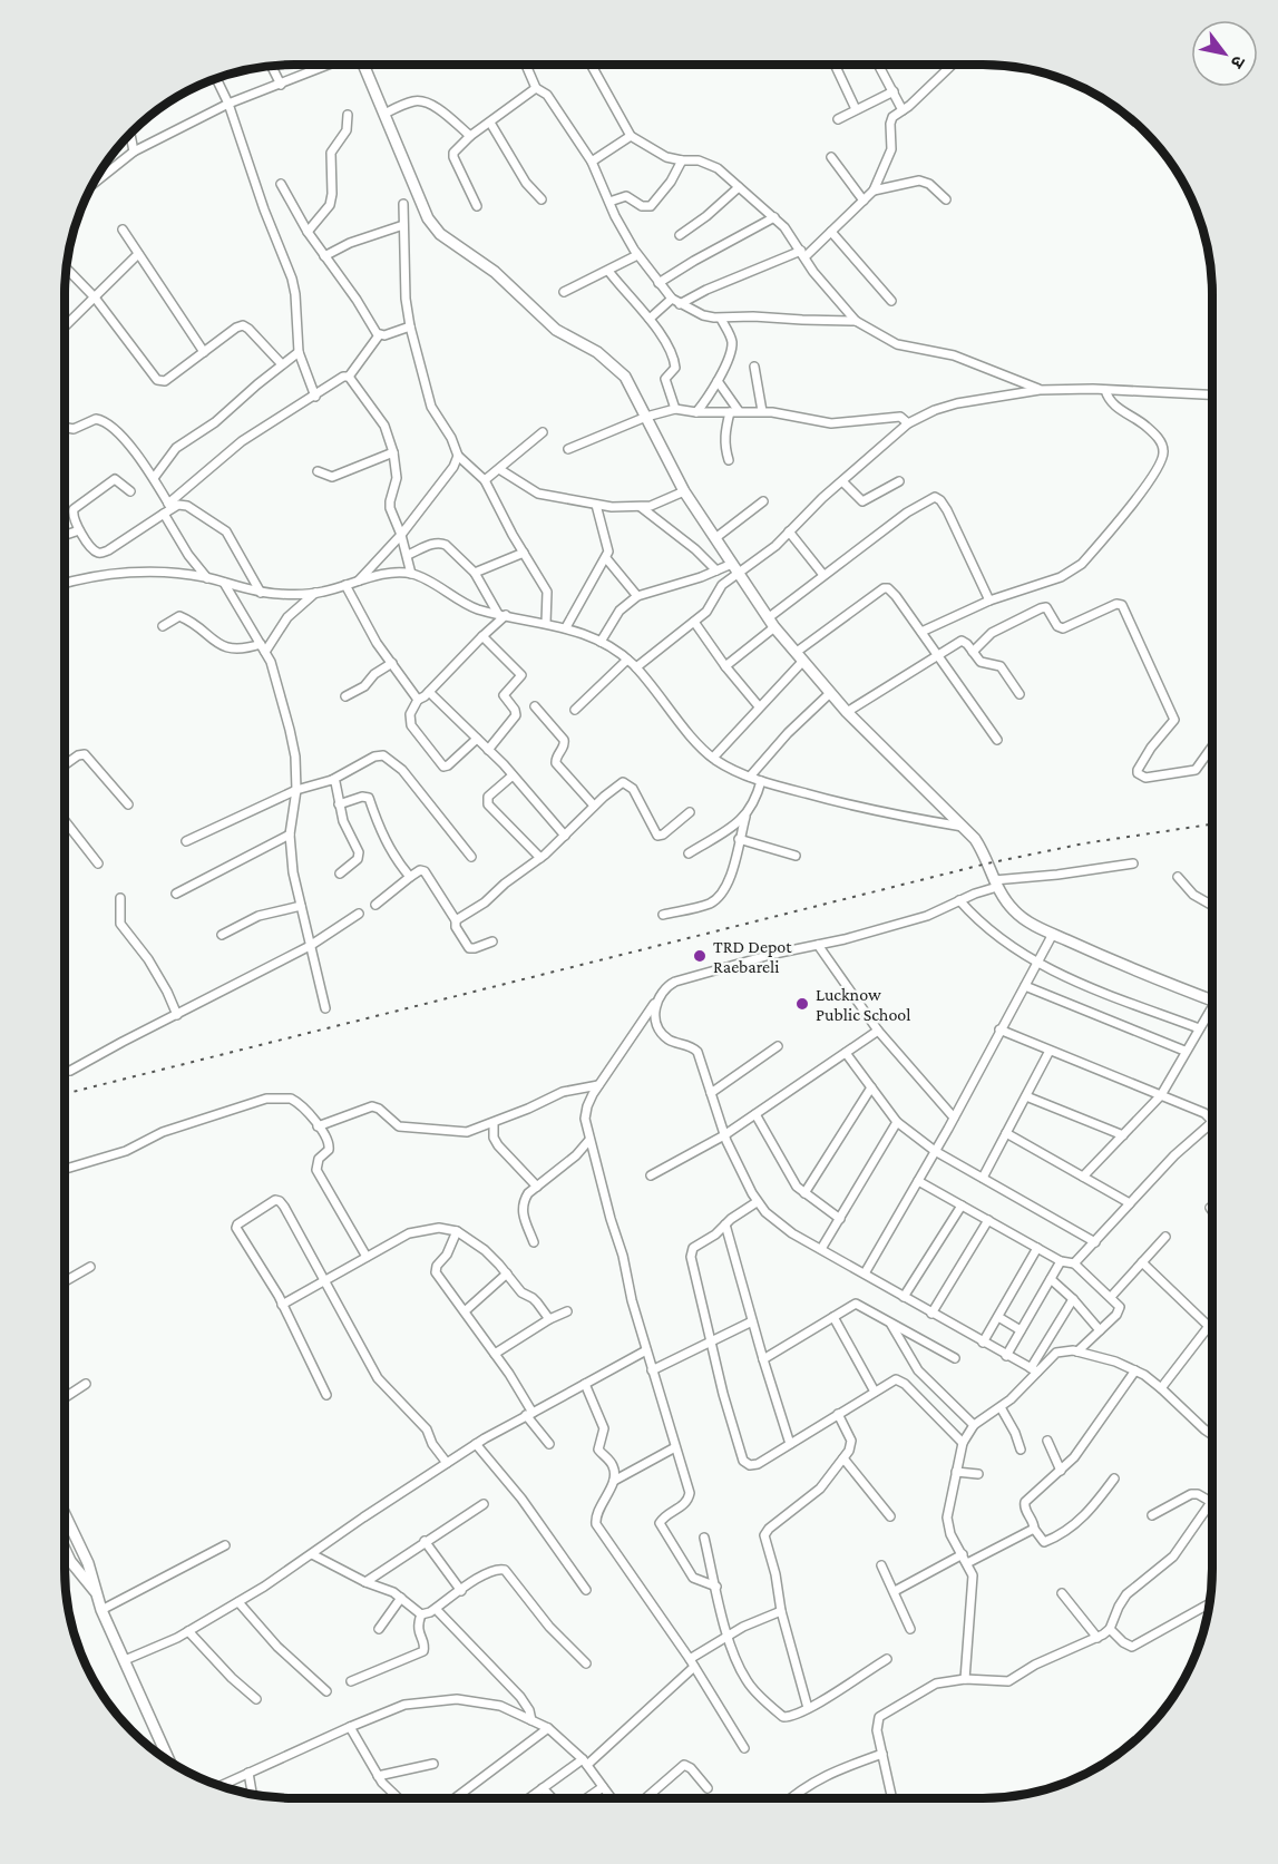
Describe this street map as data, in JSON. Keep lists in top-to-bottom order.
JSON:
{
  "places": ["TRD Depot Raebareli", "Lucknow Public School"],
  "north": "bottom right"
}
